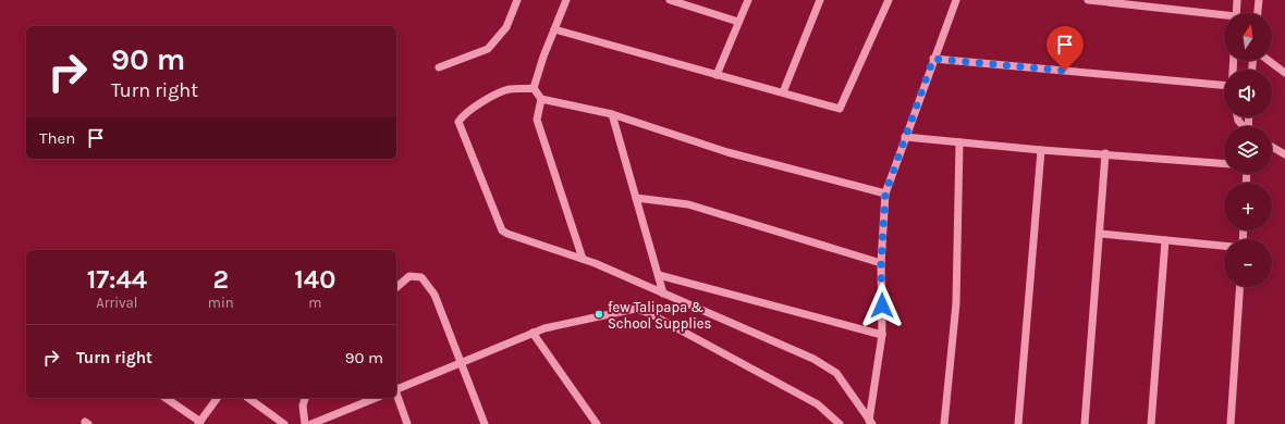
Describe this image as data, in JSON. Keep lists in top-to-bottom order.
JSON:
{
  "places": ["few Talipapa & School Supplies"],
  "north": "top",
  "page": {
    "map_buttons": ["+", "−"],
    "turn": ["90 m", "Turn right"],
    "then": "Then",
    "eta": [
      "17:44",
      "Arrival",
      "2",
      "min",
      "140",
      "m"
    ],
    "list": [
      {
        "name": "Turn right",
        "value": "90 m"
      }
    ]
  }
}
